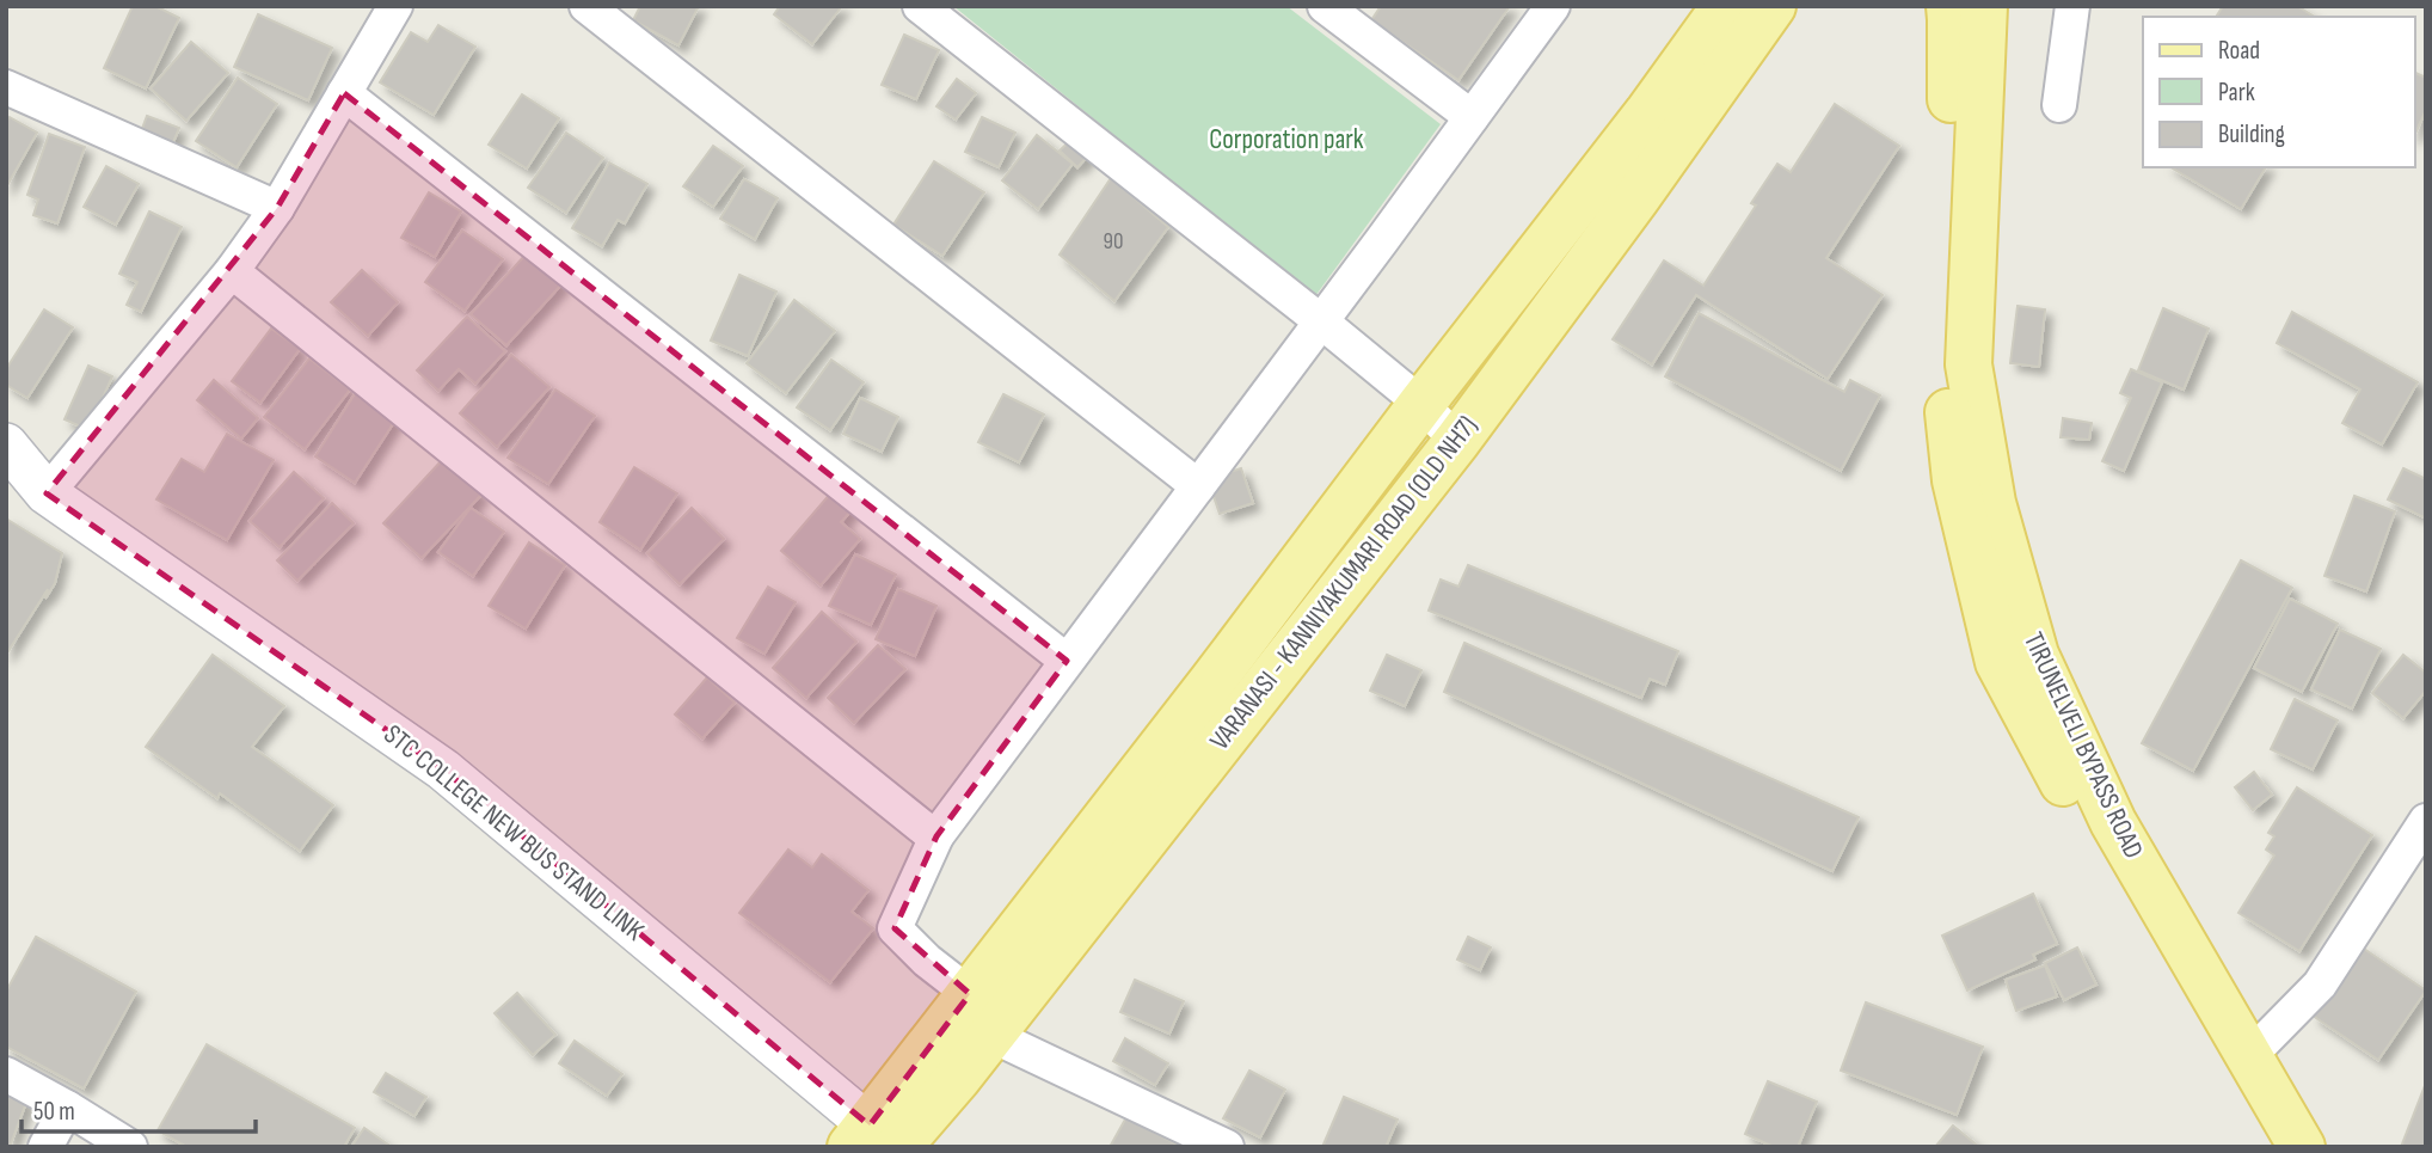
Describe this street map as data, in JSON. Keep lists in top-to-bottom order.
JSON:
{
  "streets": {
    "main road": ["VARANASI - KANNIYAKUMARI ROAD (OLD NH7)", "TIRUNELVELI BYPASS ROAD"],
    "street": ["STC COLLEGE NEW BUS STAND LINK"]
  },
  "crossings": [
    ["VARANASI - KANNIYAKUMARI ROAD (OLD NH7)", "STC COLLEGE NEW BUS STAND LINK"]
  ],
  "parks": ["Corporation park"],
  "house_numbers": ["90"],
  "legend": ["Road", "Park", "Building"],
  "scale_bar": "50 m"
}
